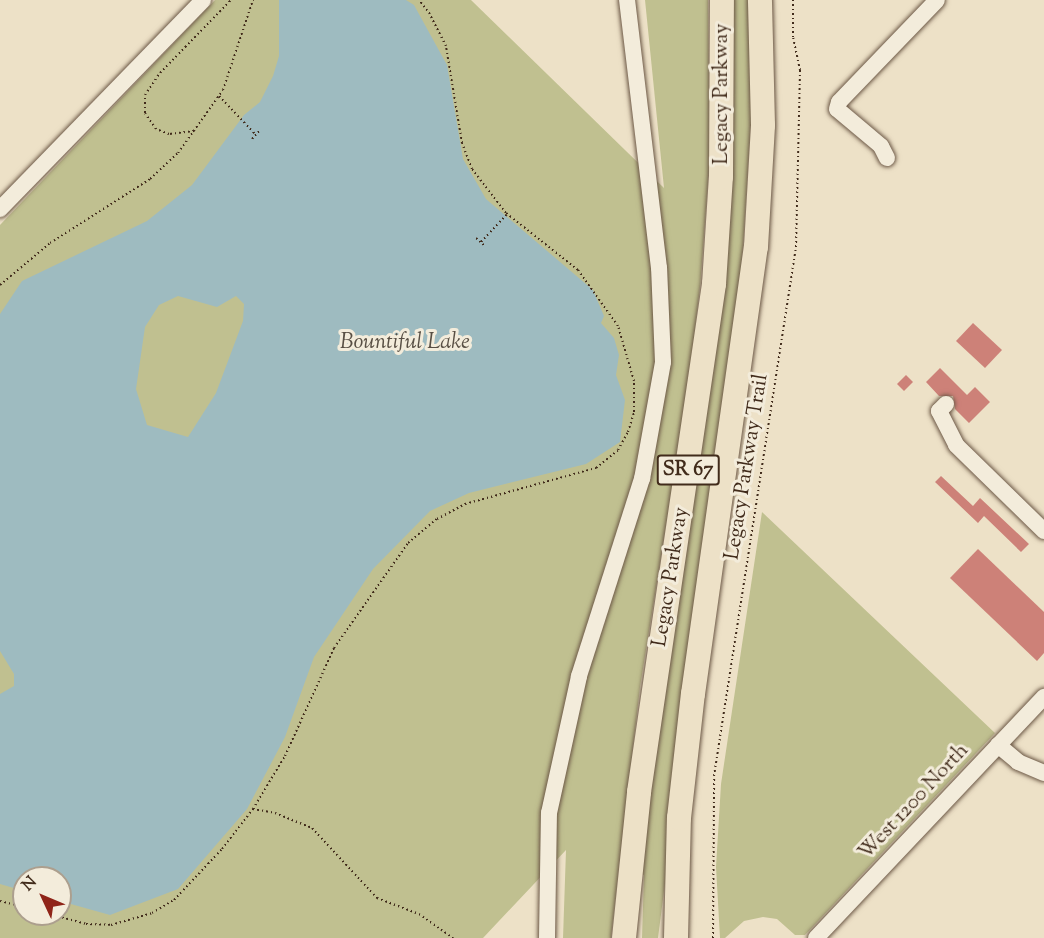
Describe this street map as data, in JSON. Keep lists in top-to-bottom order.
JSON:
{
  "streets": {
    "highway": ["Legacy Parkway", "SR 67"],
    "street": ["West 1200 North"],
    "path": ["Legacy Parkway Trail"]
  },
  "water": ["Bountiful Lake"],
  "north": "top left"
}
